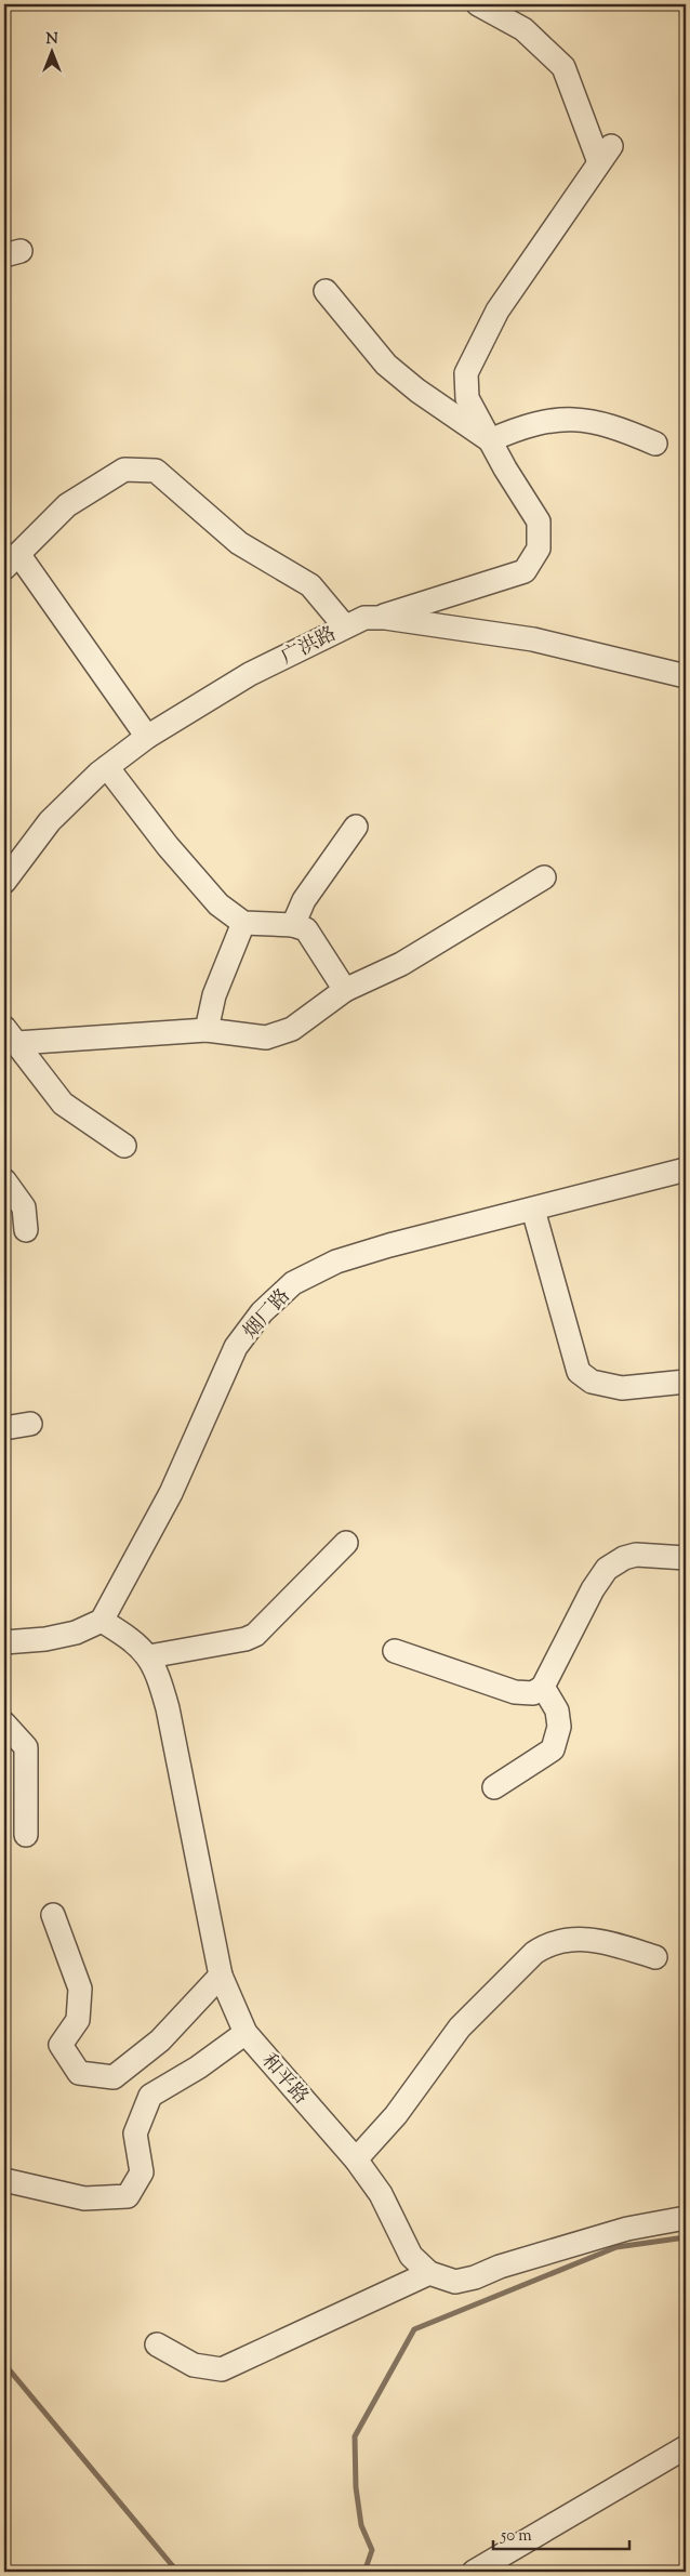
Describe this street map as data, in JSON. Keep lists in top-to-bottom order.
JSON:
{
  "streets": {
    "street": ["广洪路", "烟厂路", "和平路"]
  },
  "crossings": [
    ["烟厂路", "和平路"]
  ],
  "scale_bar": "50 m",
  "north": "top"
}
